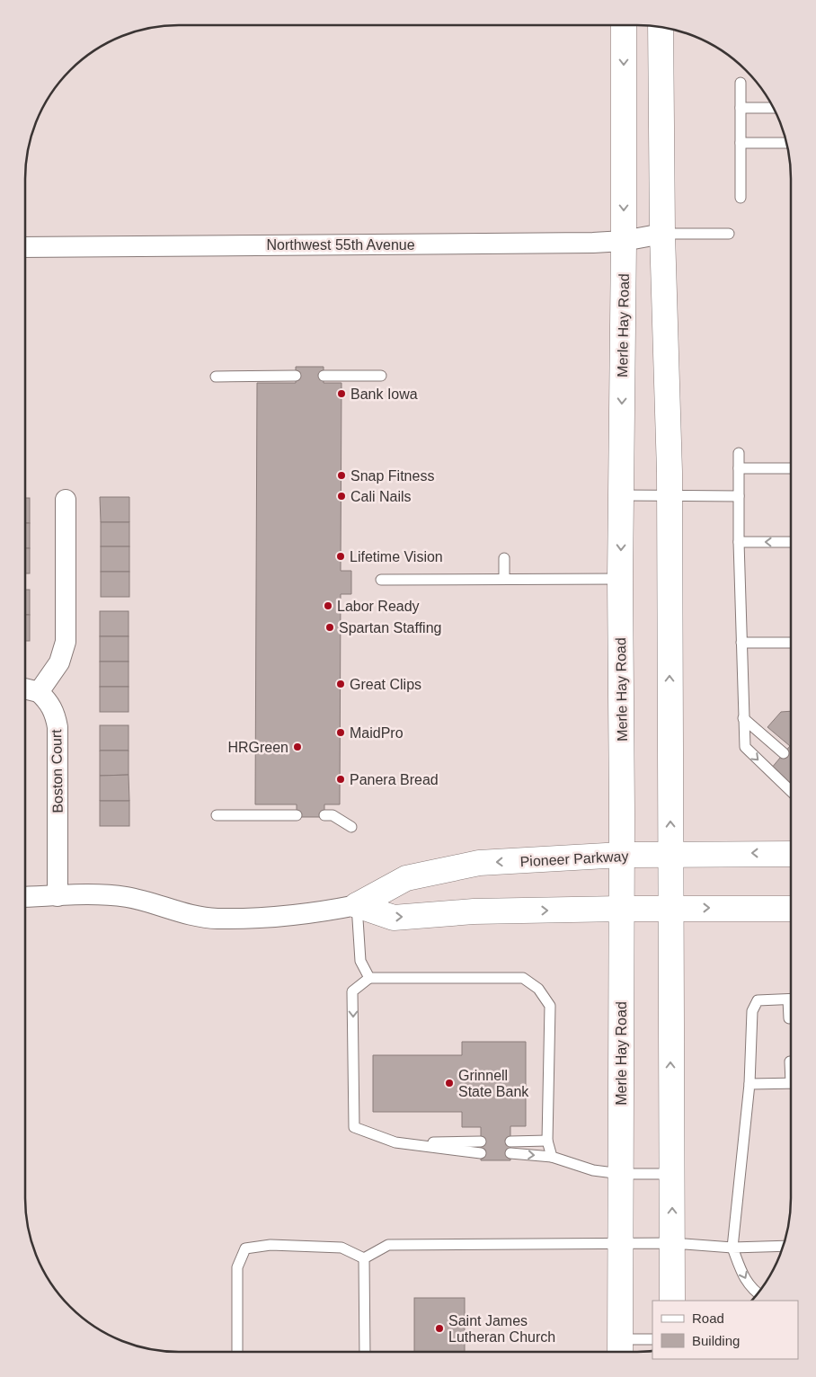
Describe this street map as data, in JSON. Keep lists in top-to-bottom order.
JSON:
{
  "streets": {
    "main road": ["Merle Hay Road", "Pioneer Parkway"],
    "street": ["Northwest 55th Avenue", "Boston Court"]
  },
  "crossings": [
    ["Northwest 55th Avenue", "Merle Hay Road"],
    ["Merle Hay Road", "Pioneer Parkway"],
    ["Boston Court", "Pioneer Parkway"]
  ],
  "places": [
    "Bank Iowa",
    "Snap Fitness",
    "Cali Nails",
    "Lifetime Vision",
    "Labor Ready",
    "Spartan Staffing",
    "Great Clips",
    "MaidPro",
    "HRGreen",
    "Panera Bread",
    "Grinnell State Bank",
    "Saint James Lutheran Church"
  ],
  "legend": ["Road", "Building"]
}
